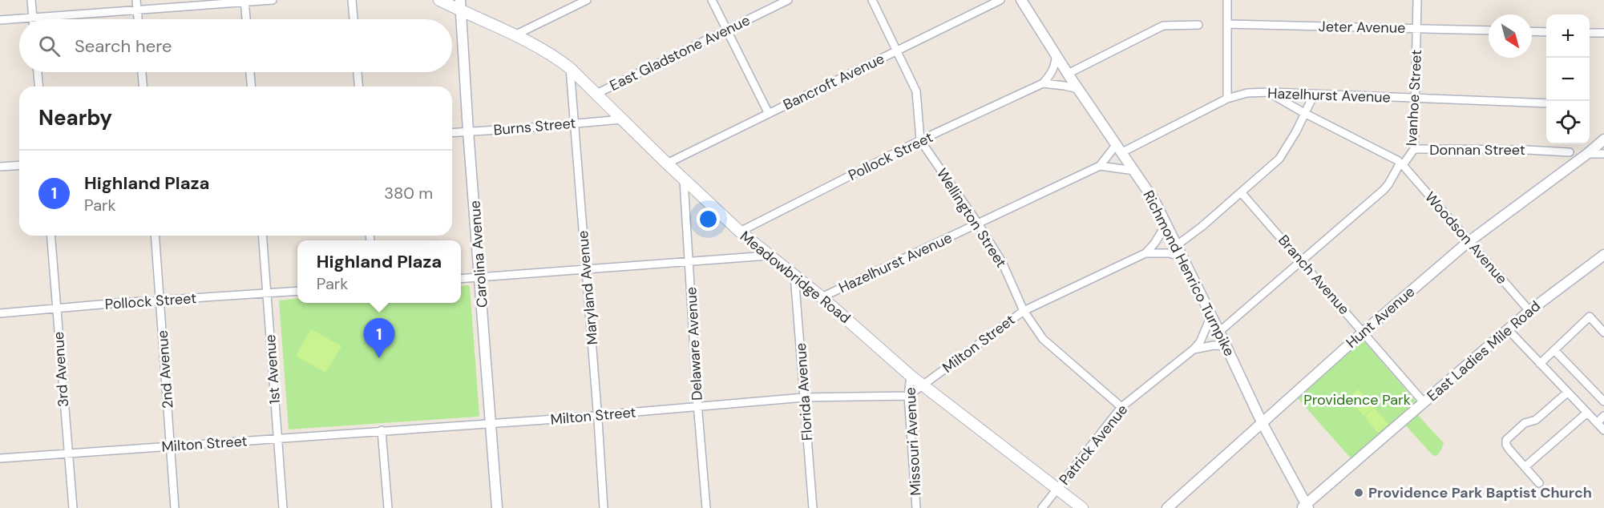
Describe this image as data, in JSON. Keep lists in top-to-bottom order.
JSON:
{
  "streets": {
    "main road": ["Meadowbridge Road"],
    "street": [
      "Jeter Avenue",
      "East Gladstone Avenue",
      "Bancroft Avenue",
      "Hazelhurst Avenue",
      "Ivanhoe Street",
      "Burns Street",
      "Donnan Street",
      "Pollock Street",
      "Wellington Street",
      "Woodson Avenue",
      "Carolina Avenue",
      "Richmond Henrico Turnpike",
      "Branch Avenue",
      "Maryland Avenue",
      "Hunt Avenue",
      "Delaware Avenue",
      "Milton Street",
      "East Ladies Mile Road",
      "3rd Avenue",
      "2nd Avenue",
      "1st Avenue",
      "Florida Avenue",
      "Missouri Avenue",
      "Patrick Avenue"
    ]
  },
  "crossings": [
    ["Jeter Avenue", "Ivanhoe Street"],
    ["East Gladstone Avenue", "Meadowbridge Road"],
    ["Bancroft Avenue", "Meadowbridge Road"],
    ["Hazelhurst Avenue", "Ivanhoe Street"],
    ["Hazelhurst Avenue", "Wellington Street"],
    ["Hazelhurst Avenue", "Richmond Henrico Turnpike"],
    ["Hazelhurst Avenue", "Meadowbridge Road"],
    ["Ivanhoe Street", "Donnan Street"],
    ["Ivanhoe Street", "Woodson Avenue"],
    ["Burns Street", "Carolina Avenue"],
    ["Burns Street", "Meadowbridge Road"],
    ["Burns Street", "Maryland Avenue"],
    ["Pollock Street", "Wellington Street"],
    ["Pollock Street", "Meadowbridge Road"],
    ["Pollock Street", "3rd Avenue"],
    ["Pollock Street", "2nd Avenue"],
    ["Pollock Street", "1st Avenue"],
    ["Wellington Street", "Milton Street"],
    ["Wellington Street", "Patrick Avenue"],
    ["Woodson Avenue", "Hunt Avenue"],
    ["Woodson Avenue", "East Ladies Mile Road"],
    ["Carolina Avenue", "Meadowbridge Road"],
    ["Carolina Avenue", "Milton Street"],
    ["Richmond Henrico Turnpike", "Hunt Avenue"],
    ["Richmond Henrico Turnpike", "Milton Street"],
    ["Richmond Henrico Turnpike", "East Ladies Mile Road"],
    ["Richmond Henrico Turnpike", "Patrick Avenue"],
    ["Branch Avenue", "Hunt Avenue"],
    ["Branch Avenue", "East Ladies Mile Road"],
    ["Meadowbridge Road", "Maryland Avenue"],
    ["Meadowbridge Road", "Delaware Avenue"],
    ["Meadowbridge Road", "Milton Street"],
    ["Meadowbridge Road", "Florida Avenue"],
    ["Meadowbridge Road", "Missouri Avenue"],
    ["Meadowbridge Road", "Patrick Avenue"],
    ["Maryland Avenue", "Milton Street"],
    ["Delaware Avenue", "Milton Street"],
    ["Milton Street", "3rd Avenue"],
    ["Milton Street", "2nd Avenue"],
    ["Milton Street", "1st Avenue"],
    ["Milton Street", "Florida Avenue"],
    ["Milton Street", "Missouri Avenue"]
  ],
  "parks": ["Providence Park"],
  "places": ["Providence Park Baptist Church"],
  "north": "bottom right",
  "page": {
    "map_buttons": ["+", "−"],
    "search": "Search here",
    "heading": "Nearby",
    "list": [
      {
        "mark": "1",
        "name": "Highland Plaza",
        "note": "Park",
        "value": "380 m"
      }
    ],
    "popup": ["Highland Plaza", "Park"],
    "pins": "1"
  }
}
